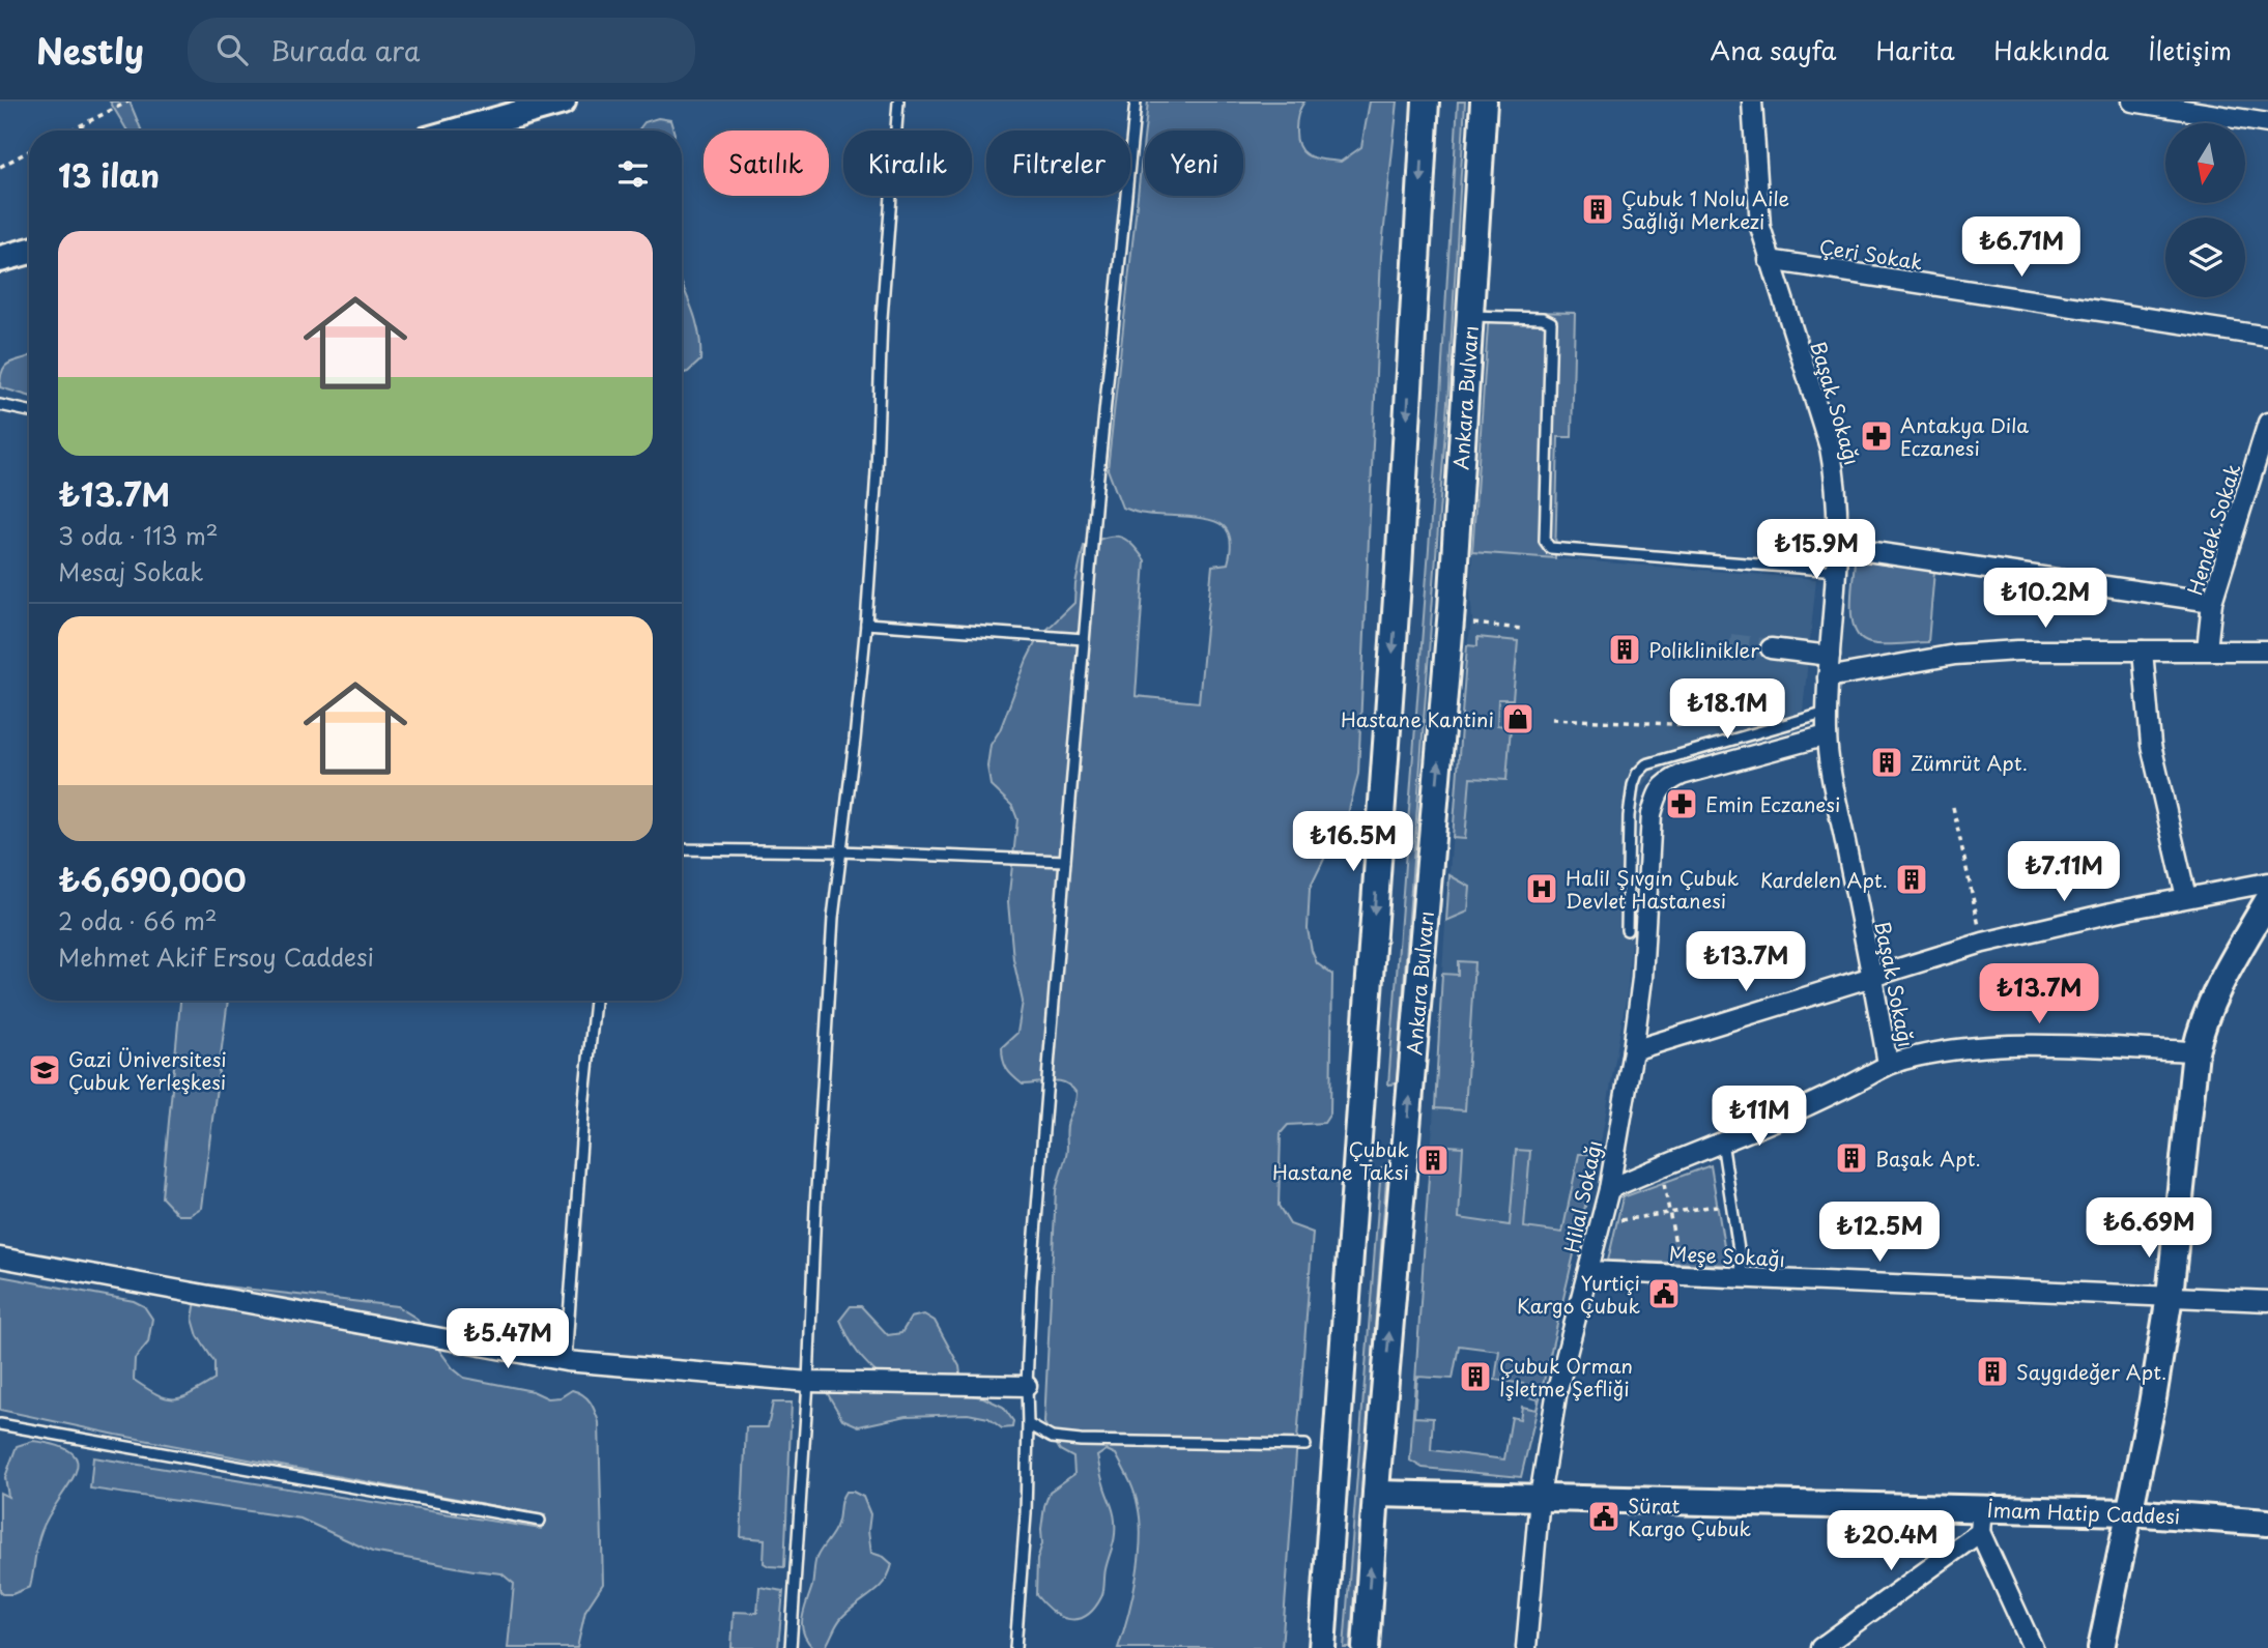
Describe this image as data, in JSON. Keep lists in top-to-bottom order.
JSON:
{
  "streets": {
    "main road": ["Ankara Bulvarı", "İmam Hatip Caddesi"],
    "street": [
      "Çeri Sokak",
      "Başak Sokağı",
      "Hendek Sokak",
      "Hilal Sokağı",
      "Meşe Sokağı"
    ]
  },
  "crossings": [
    ["Çeri Sokak", "Başak Sokağı"],
    ["Ankara Bulvarı", "İmam Hatip Caddesi"],
    ["Başak Sokağı", "Hilal Sokağı"],
    ["Hilal Sokağı", "Meşe Sokağı"],
    ["Hilal Sokağı", "İmam Hatip Caddesi"]
  ],
  "places": {
    "building": [
      "Çubuk 1 Nolu Aile Sağlığı Merkezi",
      "Poliklinikler",
      "Zümrüt Apt.",
      "Kardelen Apt.",
      "Başak Apt.",
      "Çubuk Hastane Taksi",
      "Saygıdeğer Apt.",
      "Çubuk Orman İşletme Şefliği"
    ],
    "pharmacy": ["Antakya Dila Eczanesi", "Emin Eczanesi"],
    "shop": ["Hastane Kantini"],
    "hospital": ["Halil Şıvgın Çubuk Devlet Hastanesi"],
    "school or university": ["Gazi Üniversitesi Çubuk Yerleşkesi"],
    "public building": ["Yurtiçi Kargo Çubuk", "Sürat Kargo Çubuk"]
  },
  "north": "bottom",
  "page": {
    "header": "Nestly",
    "search": "Burada ara",
    "nav": [
      "Ana sayfa",
      "Harita",
      "Hakkında",
      "İletişim"
    ],
    "chip": [
      "Satılık",
      "Kiralık",
      "Filtreler",
      "Yeni"
    ],
    "heading": "13 ilan",
    "price": [
      "₺6.71M",
      "₺15.9M",
      "₺10.2M",
      "₺18.1M",
      "₺16.5M",
      "₺7.11M",
      "₺13.7M",
      "₺13.7M",
      "₺11M",
      "₺6.69M",
      "₺12.5M",
      "₺5.47M",
      "₺20.4M"
    ],
    "list": [
      {
        "name": "₺13.7M",
        "note": "3 oda · 113 m² · Mesaj Sokak"
      },
      {
        "name": "₺6,690,000",
        "note": "2 oda · 66 m² · Mehmet Akif Ersoy Caddesi"
      }
    ]
  }
}
